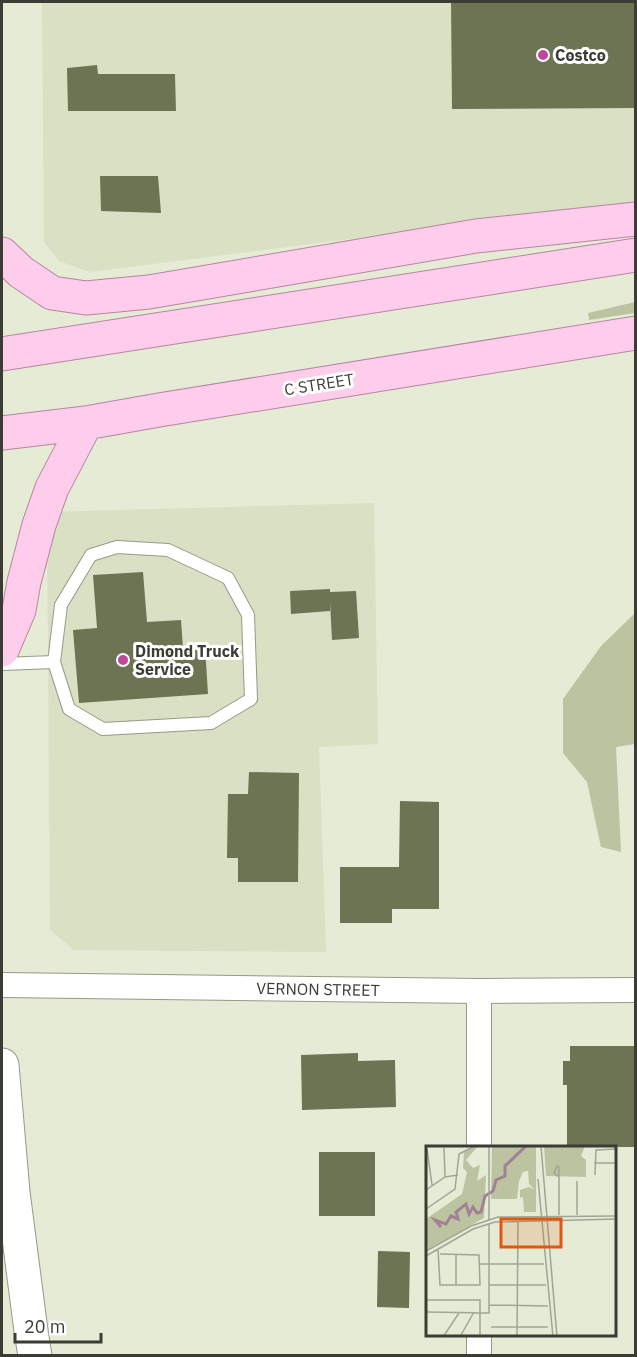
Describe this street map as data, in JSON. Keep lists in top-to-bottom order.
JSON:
{
  "streets": {
    "main road": ["C STREET"],
    "street": ["VERNON STREET"]
  },
  "places": ["Costco", "Dimond Truck Service"],
  "scale_bar": "20 m"
}
